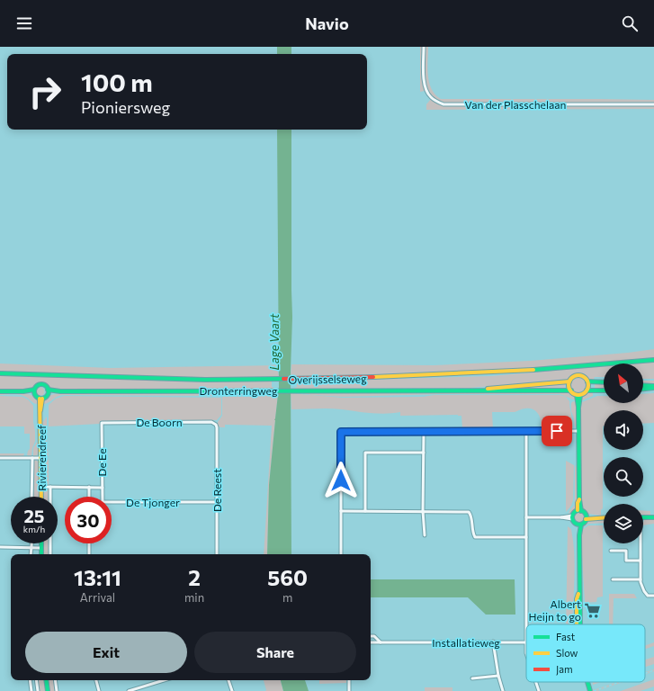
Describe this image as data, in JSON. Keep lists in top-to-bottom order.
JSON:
{
  "streets": {
    "main road": ["Overijsselseweg", "Dronterringweg", "Rivierendreef"],
    "street": [
      "Van der Plasschelaan",
      "De Boorn",
      "De Ee",
      "De Reest",
      "De Tjonger",
      "Installatieweg"
    ]
  },
  "crossings": [
    ["Dronterringweg", "Rivierendreef"],
    ["De Boorn", "De Ee"],
    ["De Boorn", "De Reest"],
    ["De Reest", "De Tjonger"]
  ],
  "water": ["Lage Vaart"],
  "places": {
    "supermarket": ["Albert Heijn to go"]
  },
  "legend": ["Fast", "Slow", "Jam"],
  "north": "top left",
  "page": {
    "header": "Navio",
    "turn": ["100 m", "Pioniersweg"],
    "speed": "25 km/h",
    "limit": "30",
    "eta": [
      "13:11",
      "Arrival",
      "2",
      "min",
      "560",
      "m"
    ],
    "buttons": ["Exit", "Share"]
  }
}
